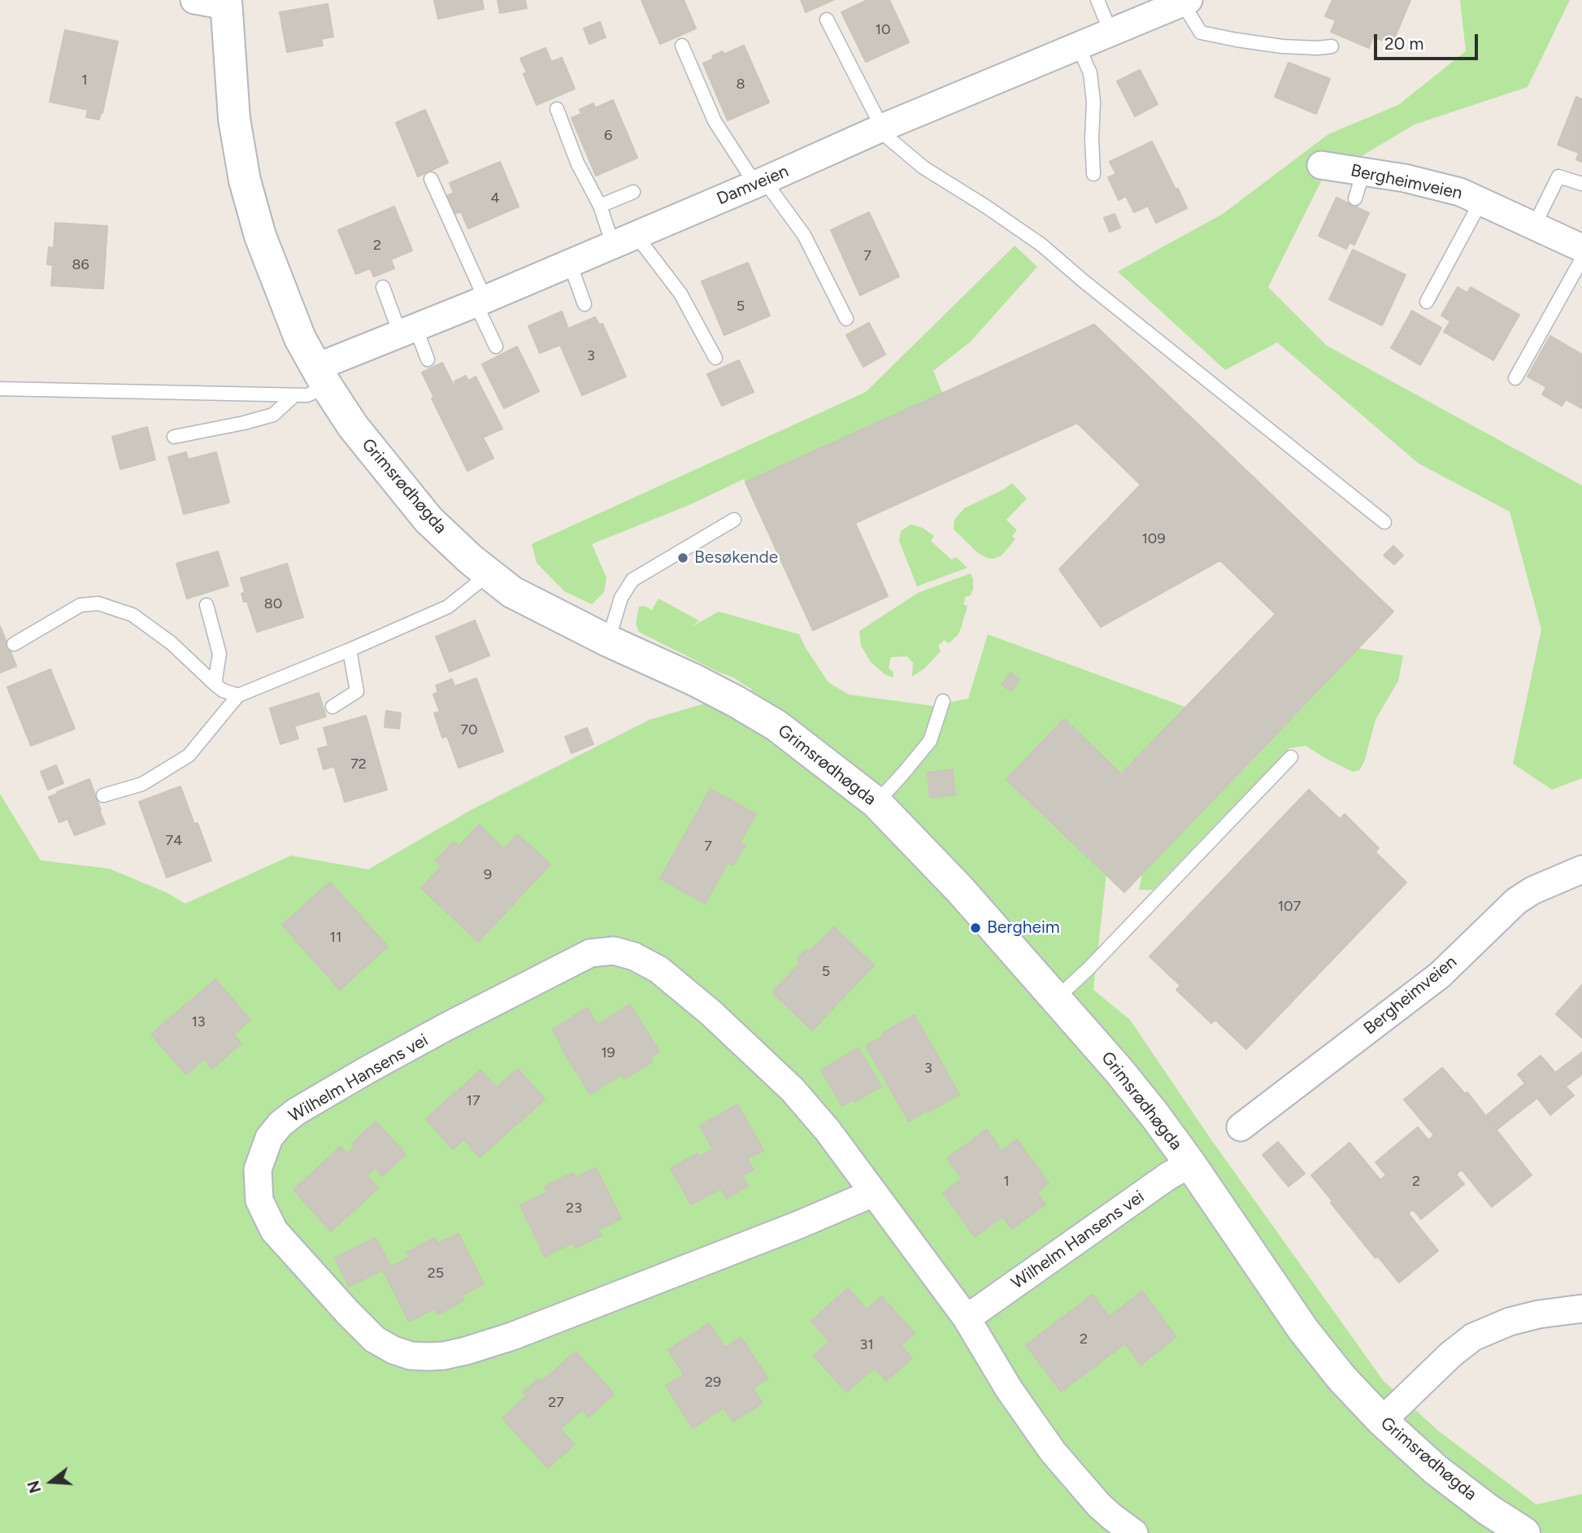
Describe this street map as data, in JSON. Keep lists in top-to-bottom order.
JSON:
{
  "streets": {
    "main road": ["Grimsrødhøgda"],
    "street": ["Bergheimveien", "Damveien", "Wilhelm Hansens vei"]
  },
  "crossings": [
    ["Damveien", "Grimsrødhøgda"],
    ["Grimsrødhøgda", "Wilhelm Hansens vei"]
  ],
  "places": ["Besøkende", "Bergheim"],
  "house_numbers": [
    "10",
    "1",
    "8",
    "6",
    "4",
    "2",
    "7",
    "86",
    "5",
    "3",
    "109",
    "80",
    "70",
    "72",
    "74",
    "7",
    "9",
    "107",
    "11",
    "5",
    "13",
    "19",
    "3",
    "17",
    "1",
    "2",
    "23",
    "25",
    "2",
    "31",
    "29",
    "27"
  ],
  "scale_bar": "20 m",
  "north": "left"
}
